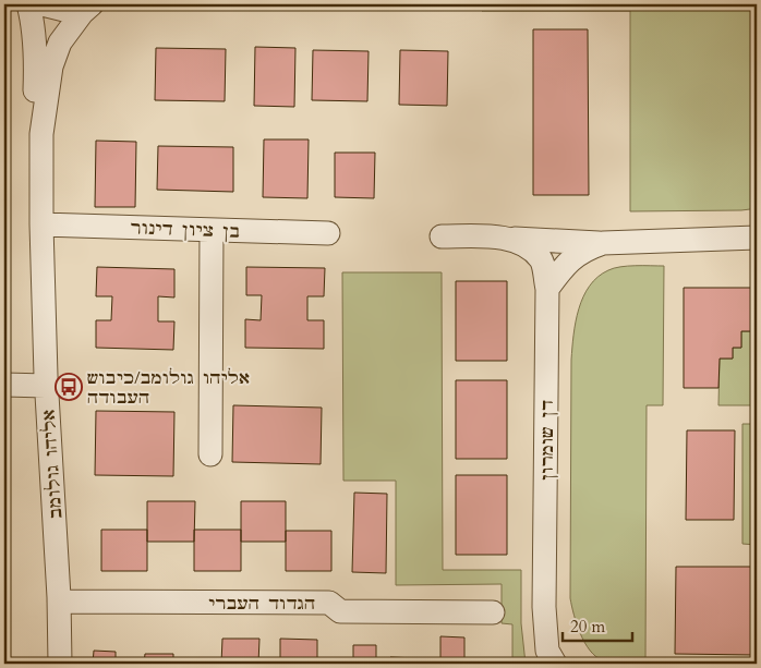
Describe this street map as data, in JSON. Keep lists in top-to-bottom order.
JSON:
{
  "streets": {
    "street": [
      "בן ציון דינור",
      "דן שומרון",
      "אליהו גולומב",
      "הגדוד העברי"
    ]
  },
  "crossings": [
    ["בן ציון דינור", "אליהו גולומב"],
    ["אליהו גולומב", "הגדוד העברי"]
  ],
  "places": {
    "bus stop": ["אליהו גולומב/כיבוש העבודה"]
  },
  "scale_bar": "20 m"
}
